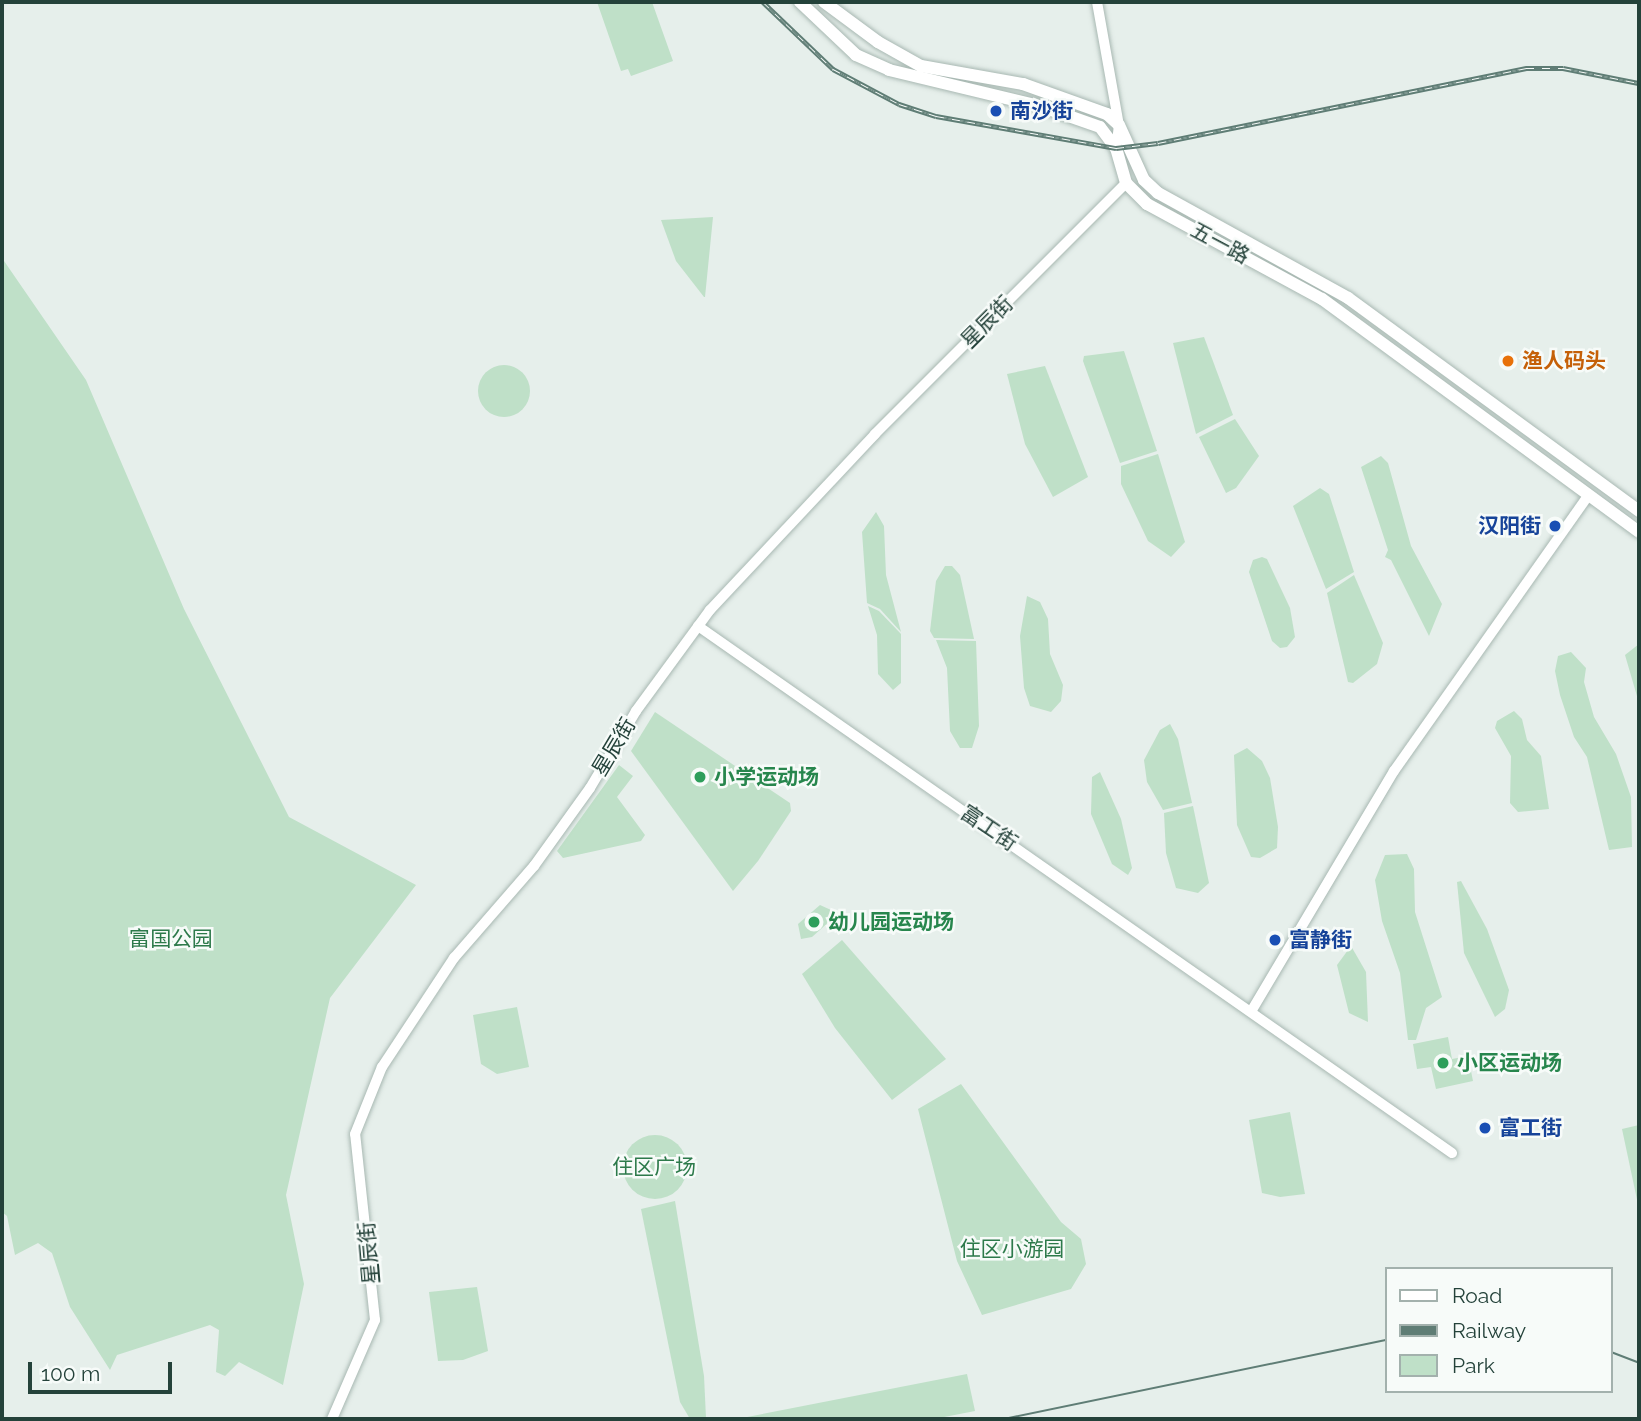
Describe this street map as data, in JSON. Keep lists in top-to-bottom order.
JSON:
{
  "streets": {
    "main road": ["五一路"],
    "street": ["星辰街", "富工街"]
  },
  "crossings": [
    ["五一路", "星辰街"],
    ["星辰街", "富工街"]
  ],
  "parks": ["富国公园", "住区广场", "住区小游园"],
  "places": [
    "南沙街",
    "渔人码头",
    "汉阳街",
    "小学运动场",
    "幼儿园运动场",
    "富静街",
    "小区运动场",
    "富工街"
  ],
  "legend": ["Road", "Railway", "Park"],
  "scale_bar": "100 m"
}
